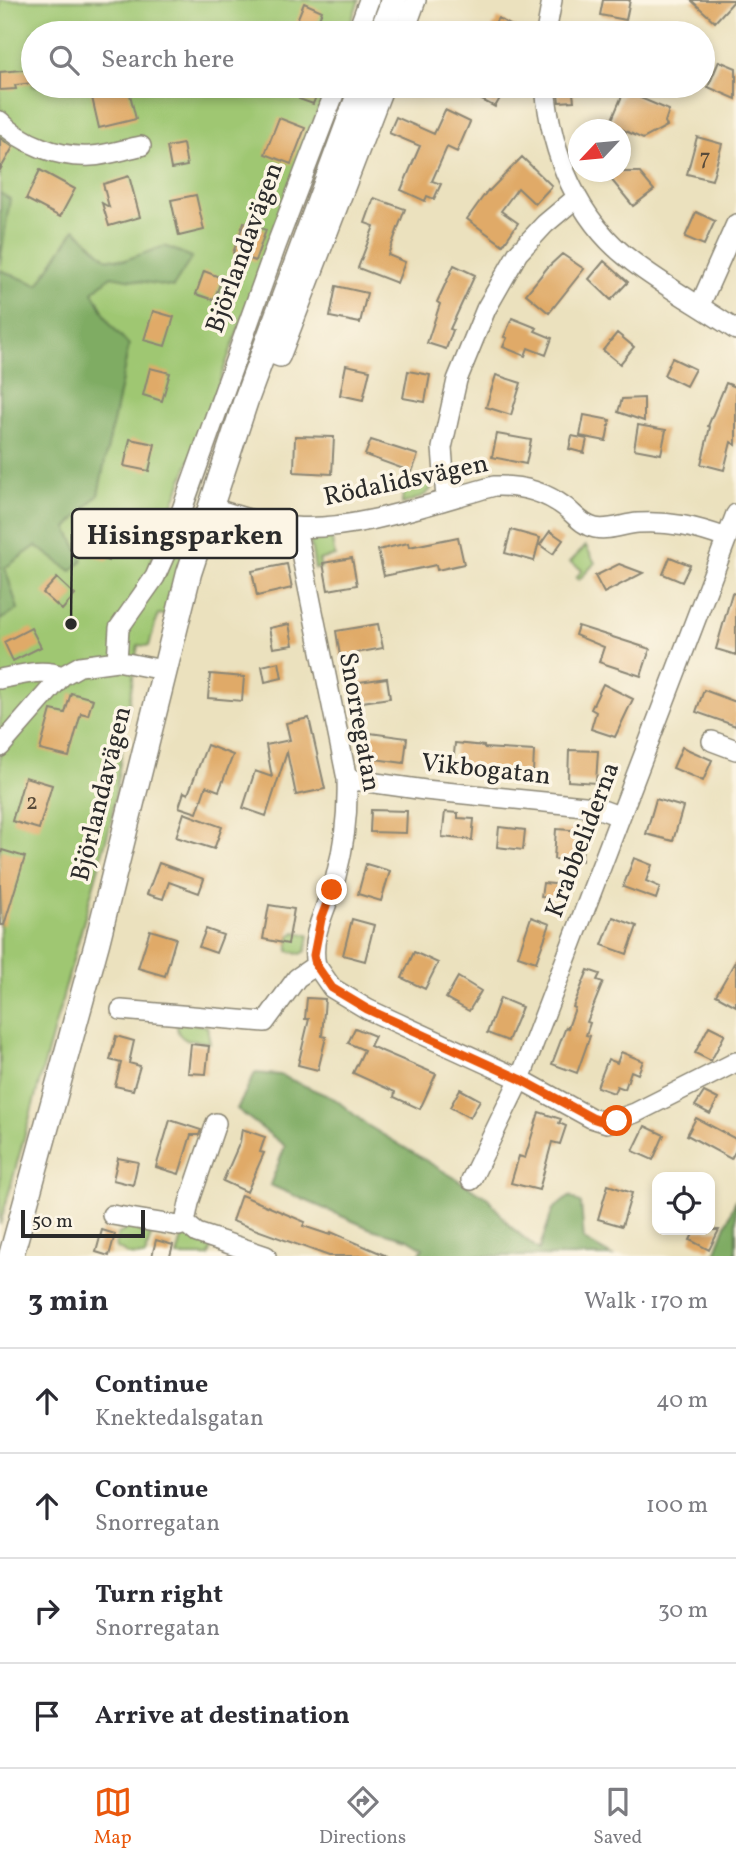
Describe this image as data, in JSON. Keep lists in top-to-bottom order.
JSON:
{
  "streets": {
    "street": [
      "Björlandavägen",
      "Rödalidsvägen",
      "Snorregatan",
      "Vikbogatan",
      "Krabbeliderna"
    ]
  },
  "crossings": [
    ["Björlandavägen", "Rödalidsvägen"],
    ["Rödalidsvägen", "Snorregatan"],
    ["Rödalidsvägen", "Krabbeliderna"],
    ["Snorregatan", "Vikbogatan"],
    ["Vikbogatan", "Krabbeliderna"]
  ],
  "places": ["Hisingsparken"],
  "house_numbers": ["7", "2"],
  "scale_bar": "50 m",
  "north": "bottom left",
  "page": {
    "search": "Search here",
    "scale": "50 m",
    "heading": ["3 min", "Walk · 170 m"],
    "list": [
      ["Continue", "Knektedalsgatan", "40 m"],
      ["Continue", "Snorregatan", "100 m"],
      ["Turn right", "Snorregatan", "30 m"],
      "Arrive at destination"
    ],
    "nav": ["Map", "Directions", "Saved"]
  }
}
